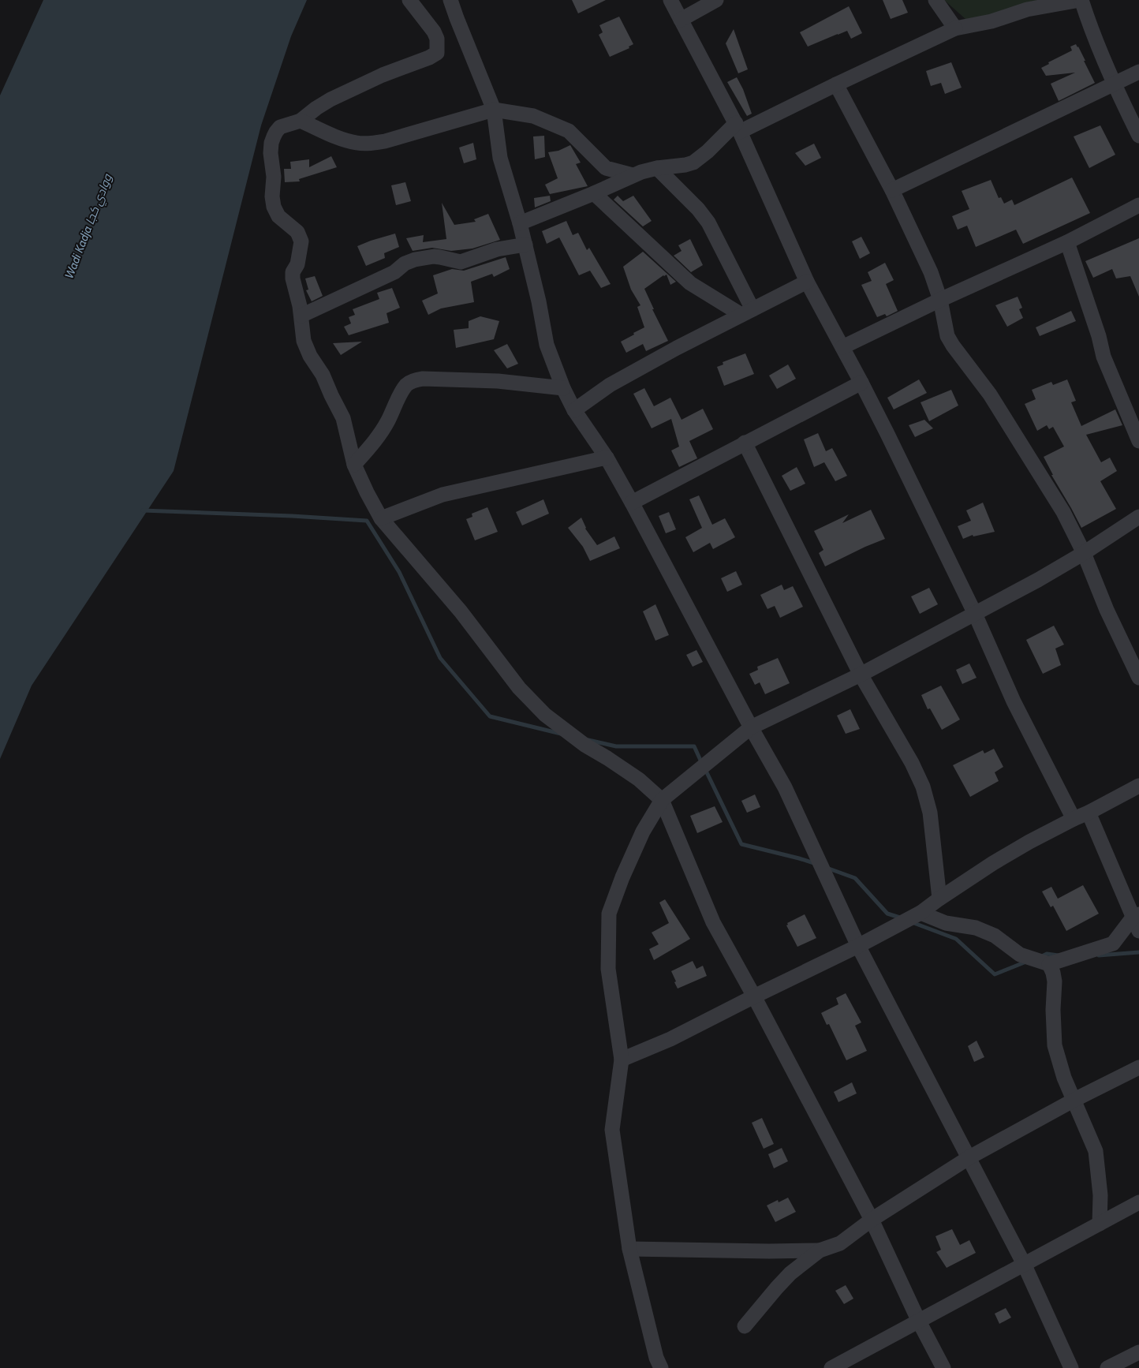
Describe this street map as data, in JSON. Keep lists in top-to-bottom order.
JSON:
{
  "water": ["Wadi Kadja ووادي كجا"]
}
